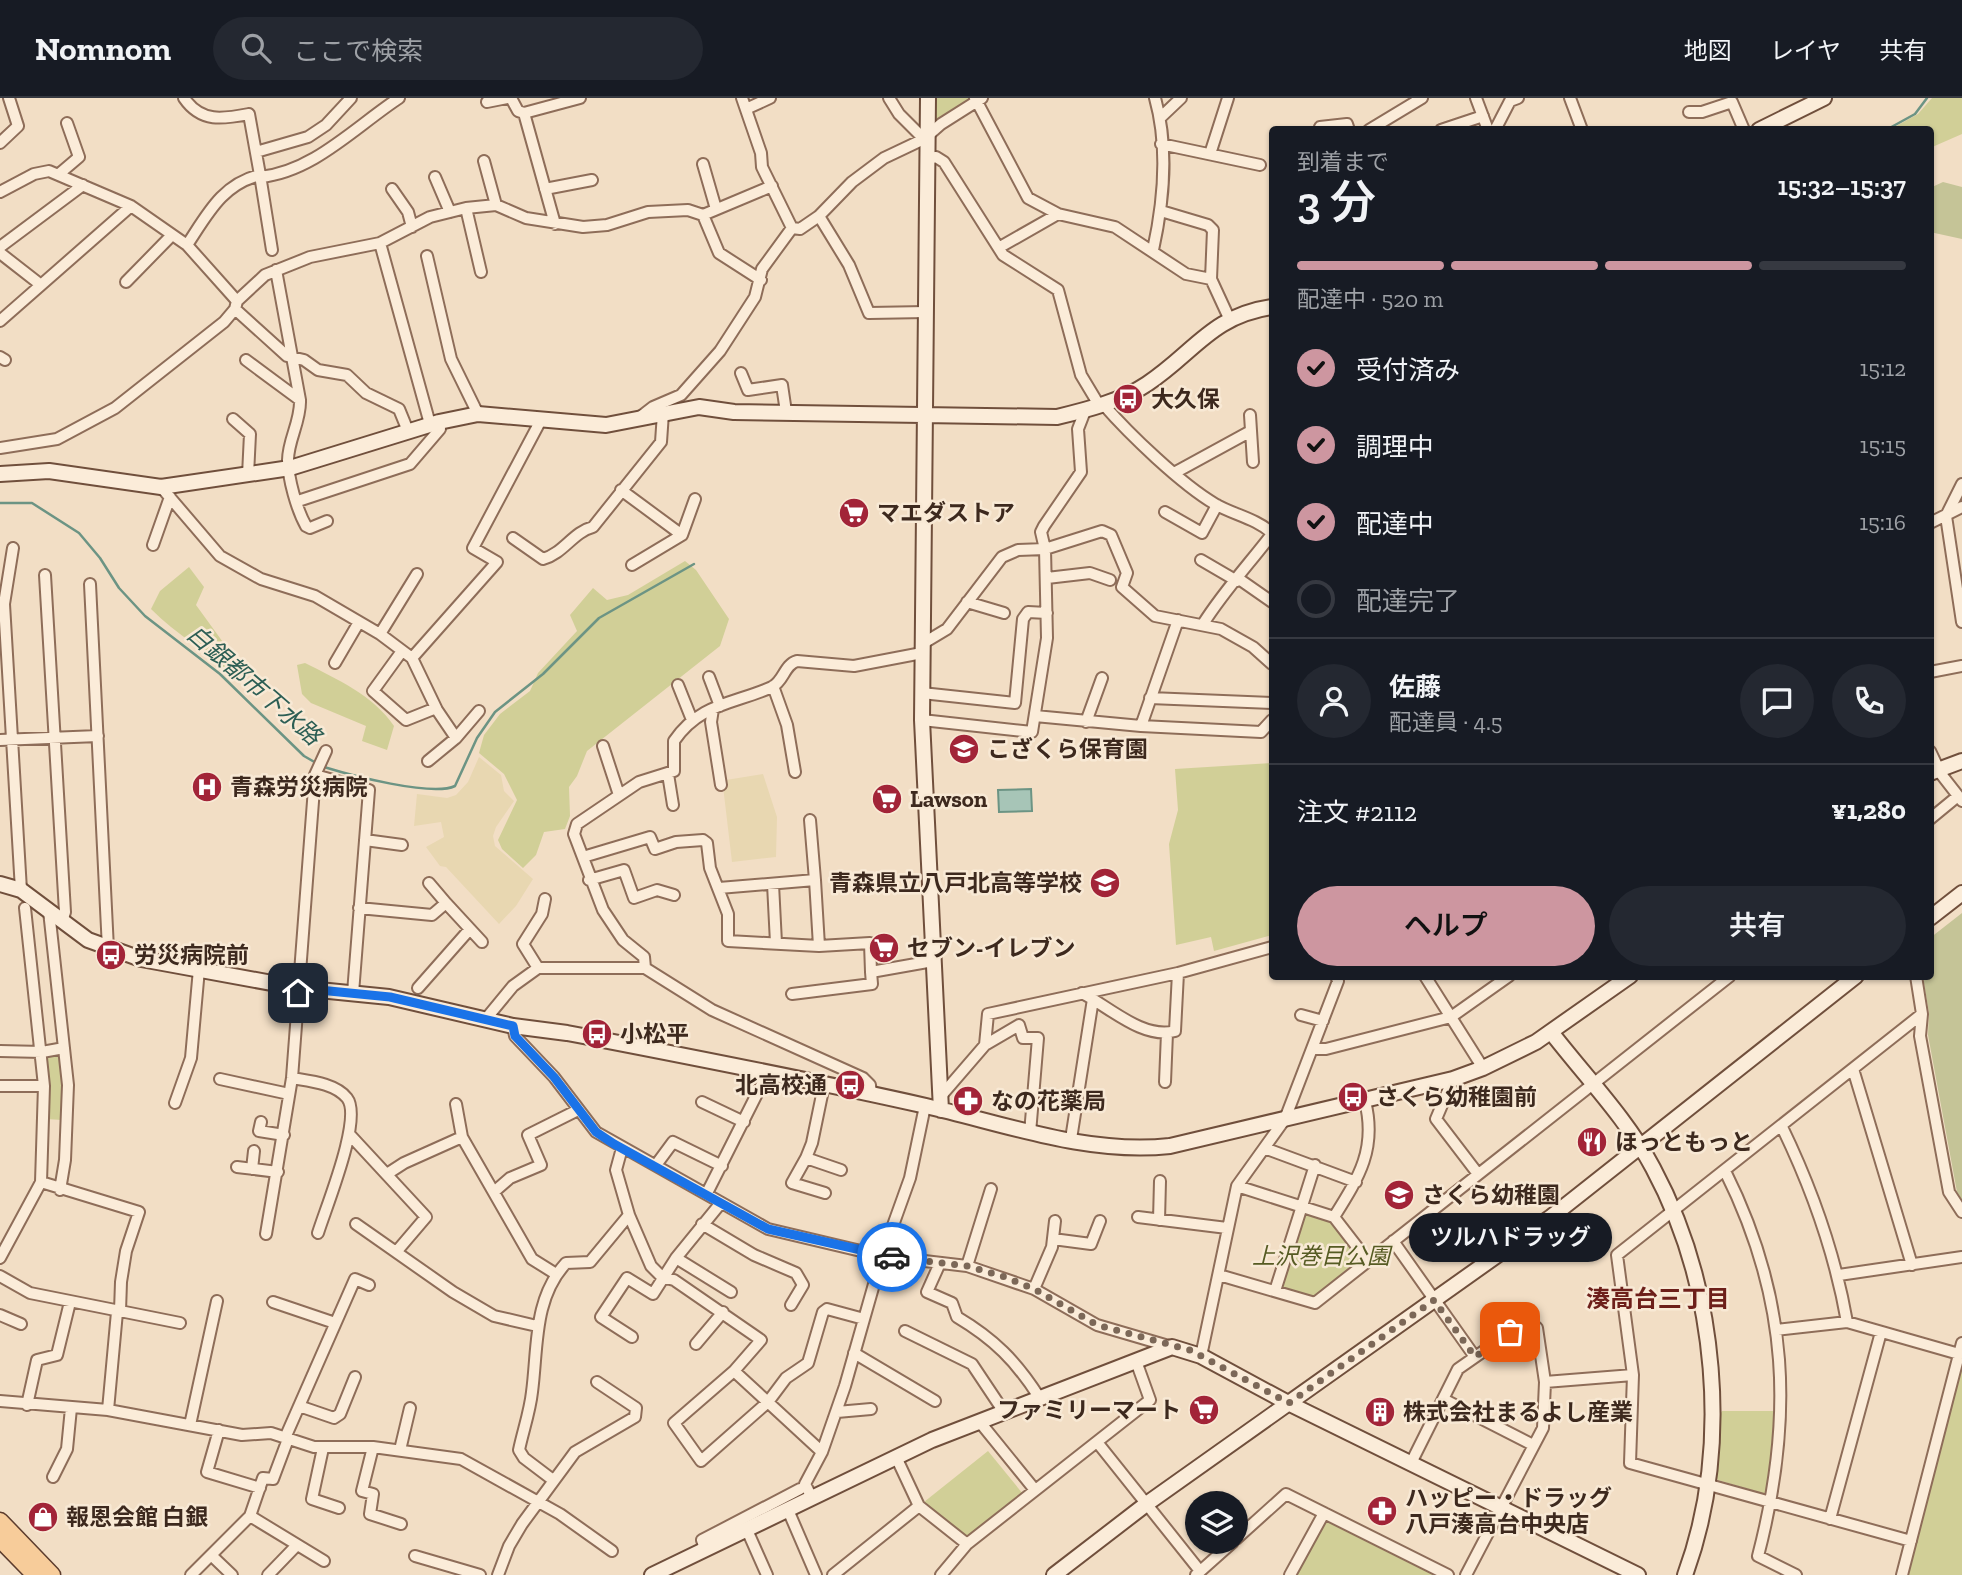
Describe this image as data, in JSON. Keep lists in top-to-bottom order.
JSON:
{
  "districts": ["湊高台三丁目"],
  "water": ["白銀都市下水路"],
  "parks": ["上沢巻目公園"],
  "places": {
    "bus stop": [
      "大久保",
      "労災病院前",
      "小松平",
      "北高校通",
      "さくら幼稚園前"
    ],
    "supermarket": [
      "マエダストア",
      "Lawson",
      "セブン-イレブン",
      "ファミリーマート"
    ],
    "school or university": ["こざくら保育園", "青森県立八戸北高等学校", "さくら幼稚園"],
    "hospital": ["青森労災病院"],
    "pharmacy": ["なの花薬局", "ハッピー・ドラッグ 八戸湊高台中央店"],
    "restaurant": ["ほっともっと"],
    "other": ["ツルハドラッグ"],
    "building": ["株式会社まるよし産業"],
    "shop": ["報恩会館 白銀"]
  },
  "page": {
    "header": "Nomnom",
    "search": "ここで検索",
    "nav": ["地図", "レイヤ", "共有"],
    "heading": ["3 分", "到着まで", "15:32–15:37"],
    "panel": [
      "佐藤",
      "配達員 · 4.5",
      "注文 #2112",
      "¥1,280"
    ],
    "bar": "配達中 · 520 m",
    "list": [
      ["受付済み", "15:12"],
      ["調理中", "15:15"],
      ["配達中", "15:16"],
      "配達完了"
    ],
    "buttons": ["ヘルプ", "共有"],
    "bubble": "ツルハドラッグ"
  }
}
